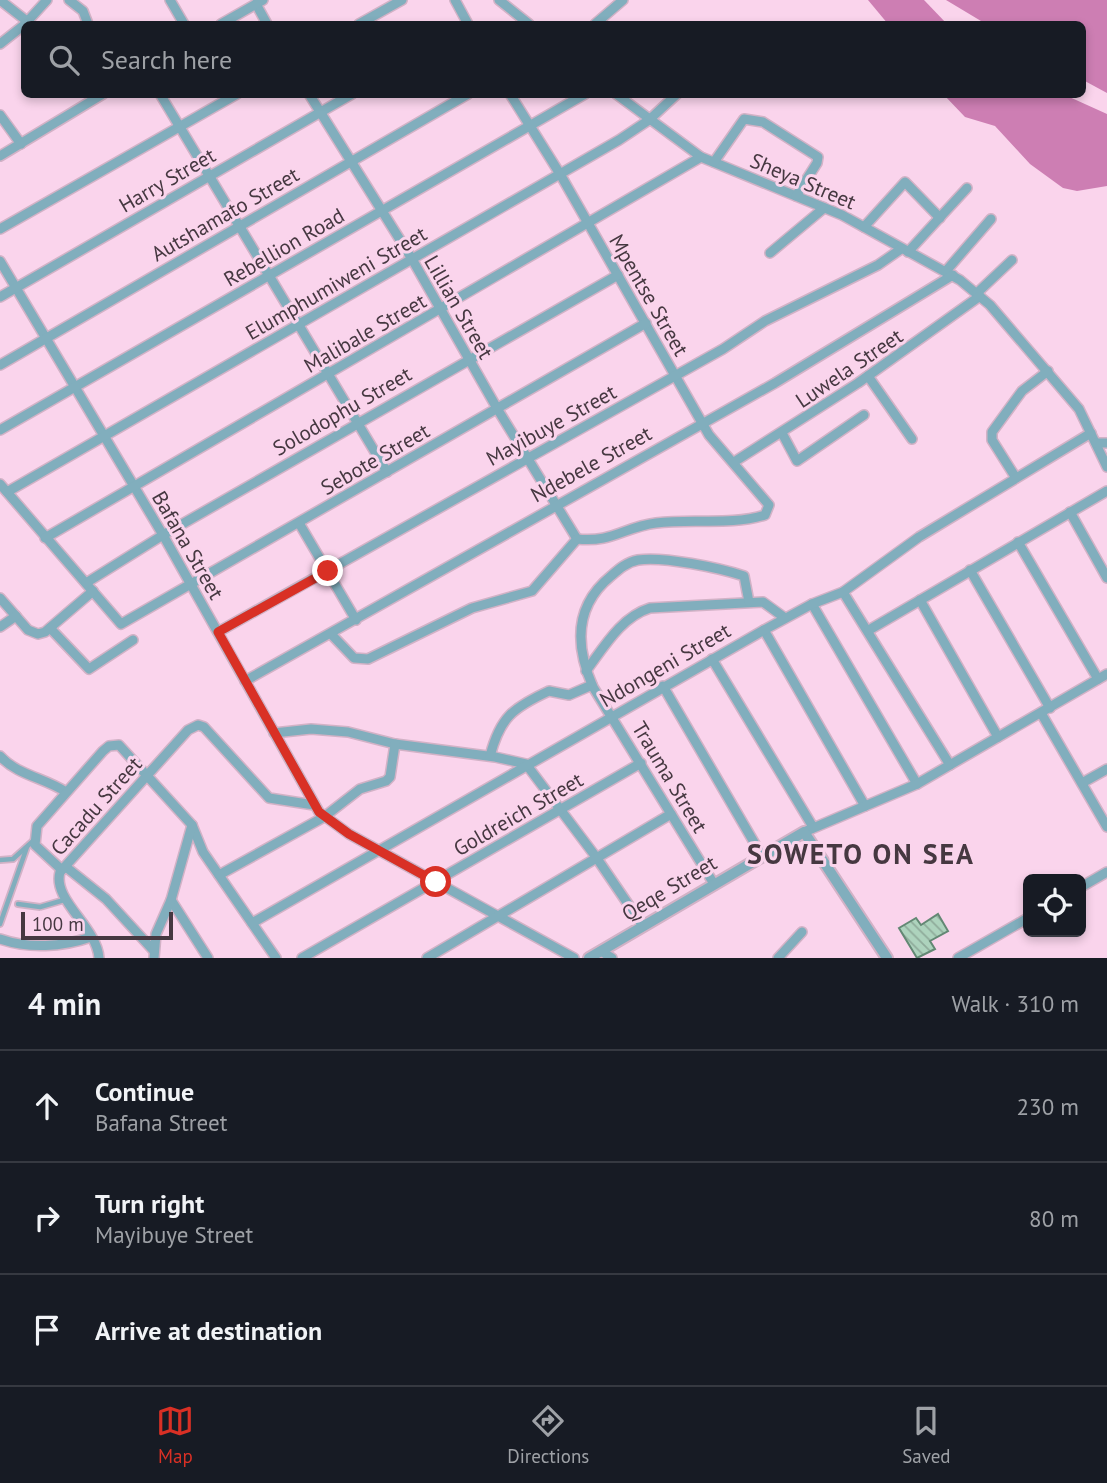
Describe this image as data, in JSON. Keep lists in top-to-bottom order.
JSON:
{
  "streets": {
    "street": [
      "Harry Street",
      "Sheya Street",
      "Autshamato Street",
      "Rebellion Road",
      "Elumphumiweni Street",
      "Mpentse Street",
      "Lillian Street",
      "Malibale Street",
      "Luwela Street",
      "Solodophu Street",
      "Mayibuye Street",
      "Sebote Street",
      "Ndebele Street",
      "Bafana Street",
      "Ndongeni Street",
      "Trauma Street",
      "Cacadu Street",
      "Goldreich Street",
      "Qeqe Street"
    ]
  },
  "crossings": [
    ["Harry Street", "Lillian Street"],
    ["Harry Street", "Bafana Street"],
    ["Sheya Street", "Elumphumiweni Street"],
    ["Sheya Street", "Malibale Street"],
    ["Sheya Street", "Luwela Street"],
    ["Sheya Street", "Mayibuye Street"],
    ["Sheya Street", "Ndebele Street"],
    ["Sheya Street", "Ndongeni Street"],
    ["Autshamato Street", "Lillian Street"],
    ["Autshamato Street", "Bafana Street"],
    ["Rebellion Road", "Mpentse Street"],
    ["Rebellion Road", "Lillian Street"],
    ["Rebellion Road", "Bafana Street"],
    ["Elumphumiweni Street", "Mpentse Street"],
    ["Elumphumiweni Street", "Lillian Street"],
    ["Elumphumiweni Street", "Bafana Street"],
    ["Mpentse Street", "Lillian Street"],
    ["Mpentse Street", "Malibale Street"],
    ["Mpentse Street", "Luwela Street"],
    ["Mpentse Street", "Solodophu Street"],
    ["Mpentse Street", "Mayibuye Street"],
    ["Mpentse Street", "Sebote Street"],
    ["Mpentse Street", "Ndebele Street"],
    ["Lillian Street", "Malibale Street"],
    ["Lillian Street", "Solodophu Street"],
    ["Lillian Street", "Mayibuye Street"],
    ["Lillian Street", "Sebote Street"],
    ["Lillian Street", "Ndebele Street"],
    ["Malibale Street", "Bafana Street"],
    ["Solodophu Street", "Sebote Street"],
    ["Solodophu Street", "Bafana Street"],
    ["Mayibuye Street", "Bafana Street"],
    ["Sebote Street", "Bafana Street"],
    ["Ndebele Street", "Bafana Street"],
    ["Bafana Street", "Ndongeni Street"],
    ["Bafana Street", "Cacadu Street"],
    ["Bafana Street", "Goldreich Street"],
    ["Ndongeni Street", "Trauma Street"],
    ["Trauma Street", "Goldreich Street"],
    ["Trauma Street", "Qeqe Street"]
  ],
  "districts": ["SOWETO ON SEA"],
  "scale_bar": "100 m",
  "page": {
    "search": "Search here",
    "scale": "100 m",
    "heading": ["4 min", "Walk · 310 m"],
    "list": [
      ["Continue", "Bafana Street", "230 m"],
      ["Turn right", "Mayibuye Street", "80 m"],
      "Arrive at destination"
    ],
    "nav": ["Map", "Directions", "Saved"]
  }
}
